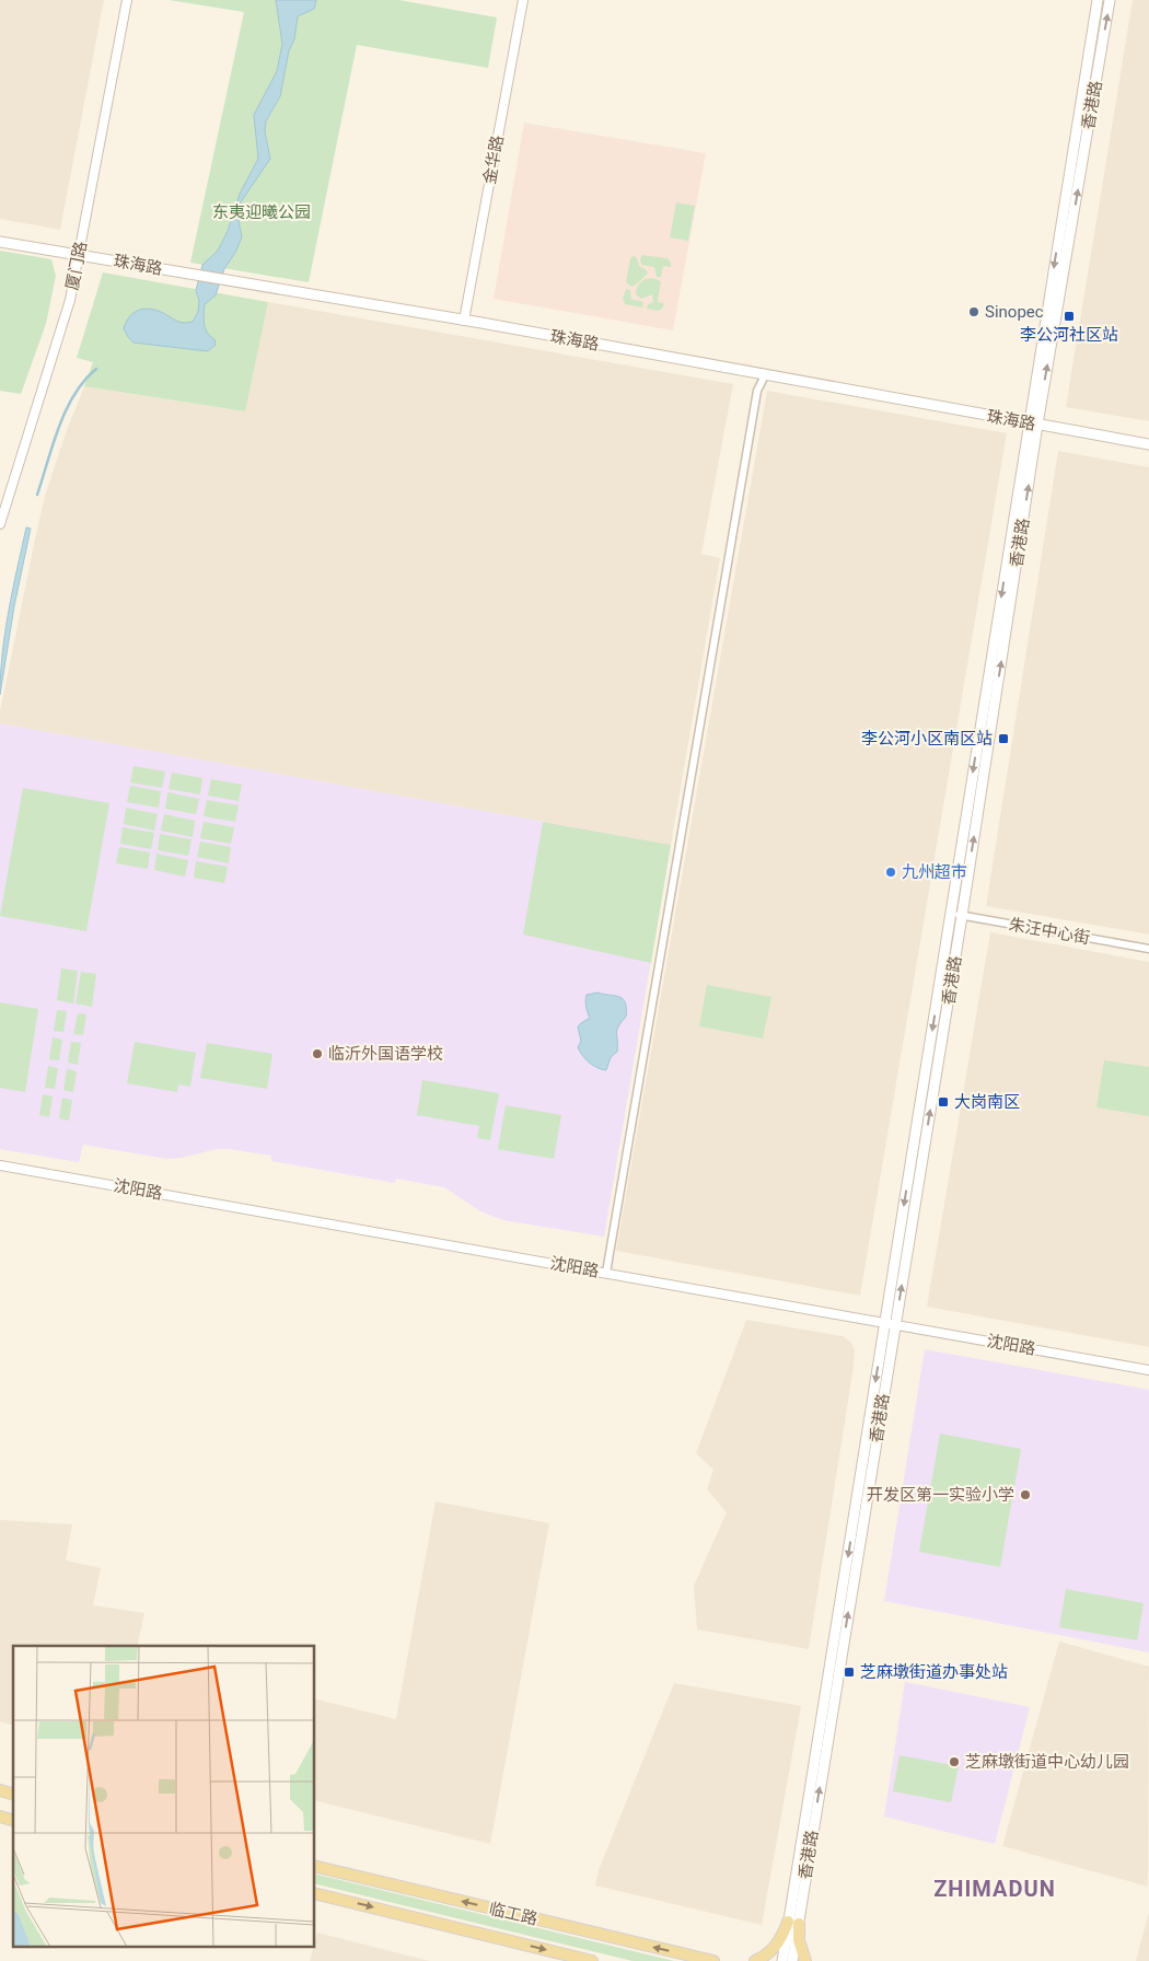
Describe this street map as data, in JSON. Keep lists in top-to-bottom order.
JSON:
{
  "streets": {
    "main road": ["香港路", "珠海路", "临工路"],
    "street": [
      "金华路",
      "厦门路",
      "朱汪中心街",
      "沈阳路"
    ]
  },
  "crossings": [
    ["香港路", "珠海路"],
    ["香港路", "朱汪中心街"],
    ["香港路", "沈阳路"],
    ["金华路", "珠海路"],
    ["珠海路", "厦门路"]
  ],
  "districts": ["ZHIMADUN"],
  "parks": ["东夷迎曦公园"],
  "places": {
    "other": [
      "Sinopec",
      "九州超市",
      "临沂外国语学校",
      "开发区第一实验小学",
      "芝麻墩街道中心幼儿园"
    ],
    "transit": [
      "李公河社区站",
      "李公河小区南区站",
      "大岗南区",
      "芝麻墩街道办事处站"
    ]
  }
}
